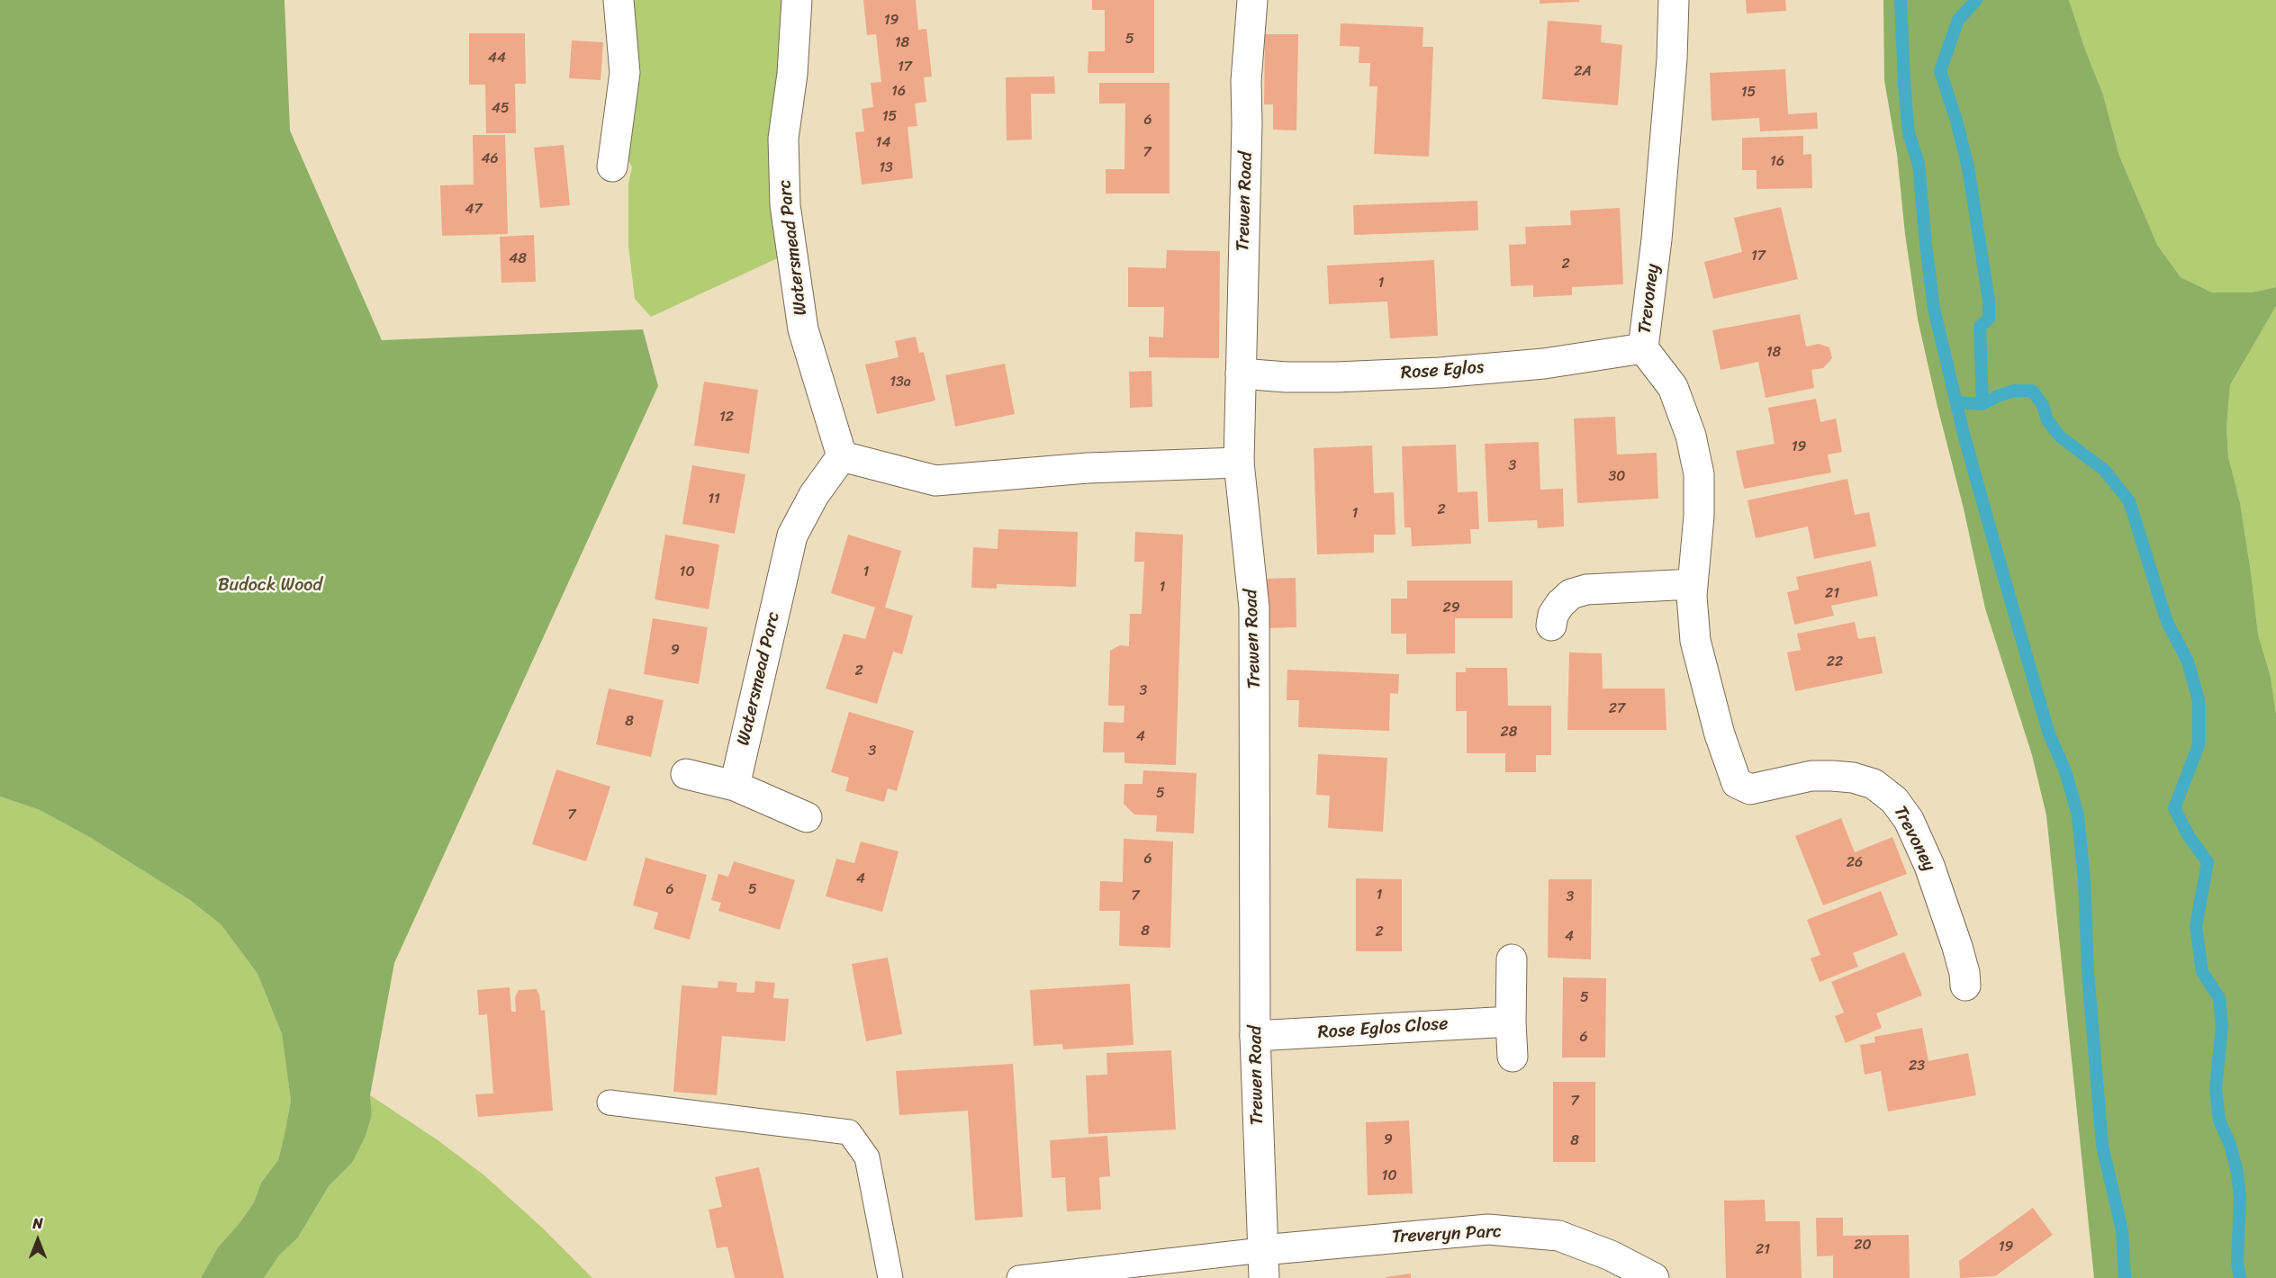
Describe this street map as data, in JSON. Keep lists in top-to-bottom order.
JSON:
{
  "streets": {
    "street": [
      "Trewen Road",
      "Watersmead Parc",
      "Trevoney",
      "Rose Eglos",
      "Rose Eglos Close",
      "Treveryn Parc"
    ]
  },
  "crossings": [
    ["Trewen Road", "Rose Eglos"],
    ["Trewen Road", "Rose Eglos Close"],
    ["Trewen Road", "Treveryn Parc"],
    ["Trevoney", "Rose Eglos"]
  ],
  "parks": ["Budock Wood"],
  "house_numbers": [
    "19",
    "5",
    "18",
    "44",
    "17",
    "2A",
    "16",
    "15",
    "45",
    "15",
    "6",
    "14",
    "7",
    "46",
    "16",
    "13",
    "47",
    "17",
    "48",
    "2",
    "1",
    "18",
    "13a",
    "12",
    "19",
    "3",
    "30",
    "11",
    "2",
    "1",
    "10",
    "1",
    "1",
    "21",
    "29",
    "9",
    "22",
    "2",
    "3",
    "27",
    "8",
    "28",
    "4",
    "3",
    "5",
    "7",
    "6",
    "26",
    "4",
    "6",
    "5",
    "1",
    "7",
    "3",
    "8",
    "2",
    "4",
    "5",
    "6",
    "23",
    "7",
    "9",
    "8",
    "10",
    "20",
    "19",
    "21"
  ],
  "north": "top"
}
